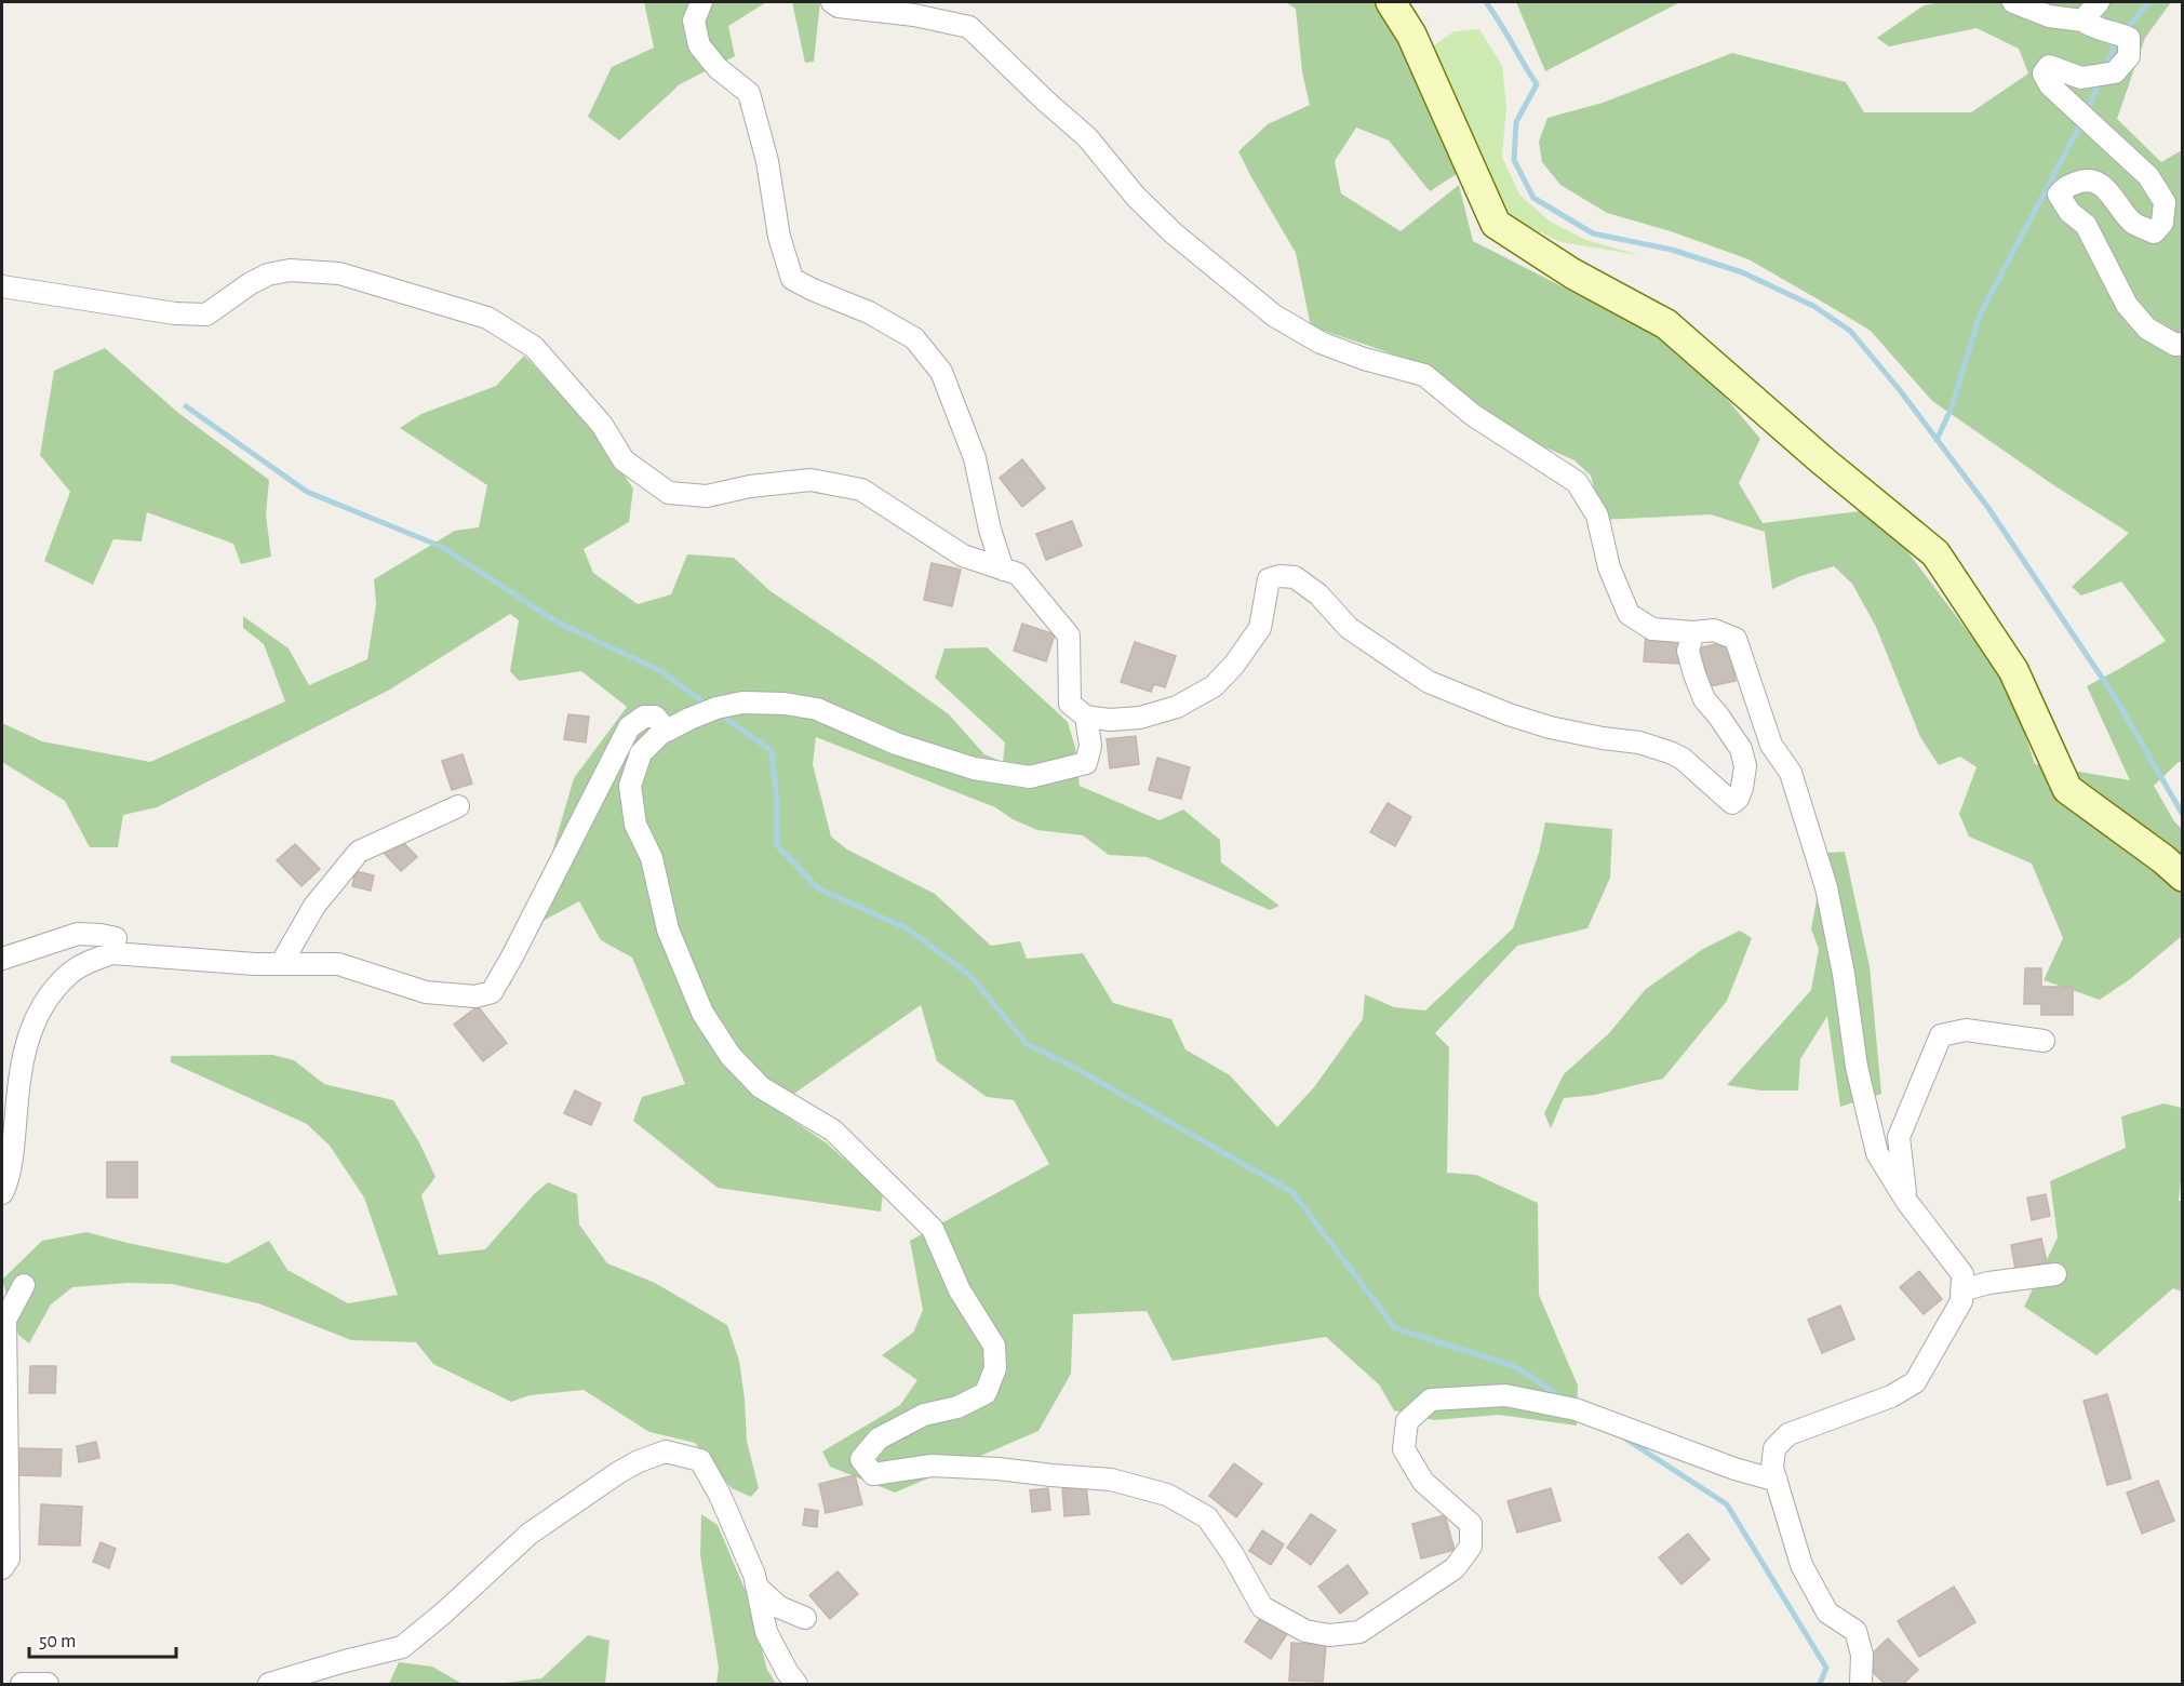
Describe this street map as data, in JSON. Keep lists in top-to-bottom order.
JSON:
{
  "scale_bar": "50 m"
}
